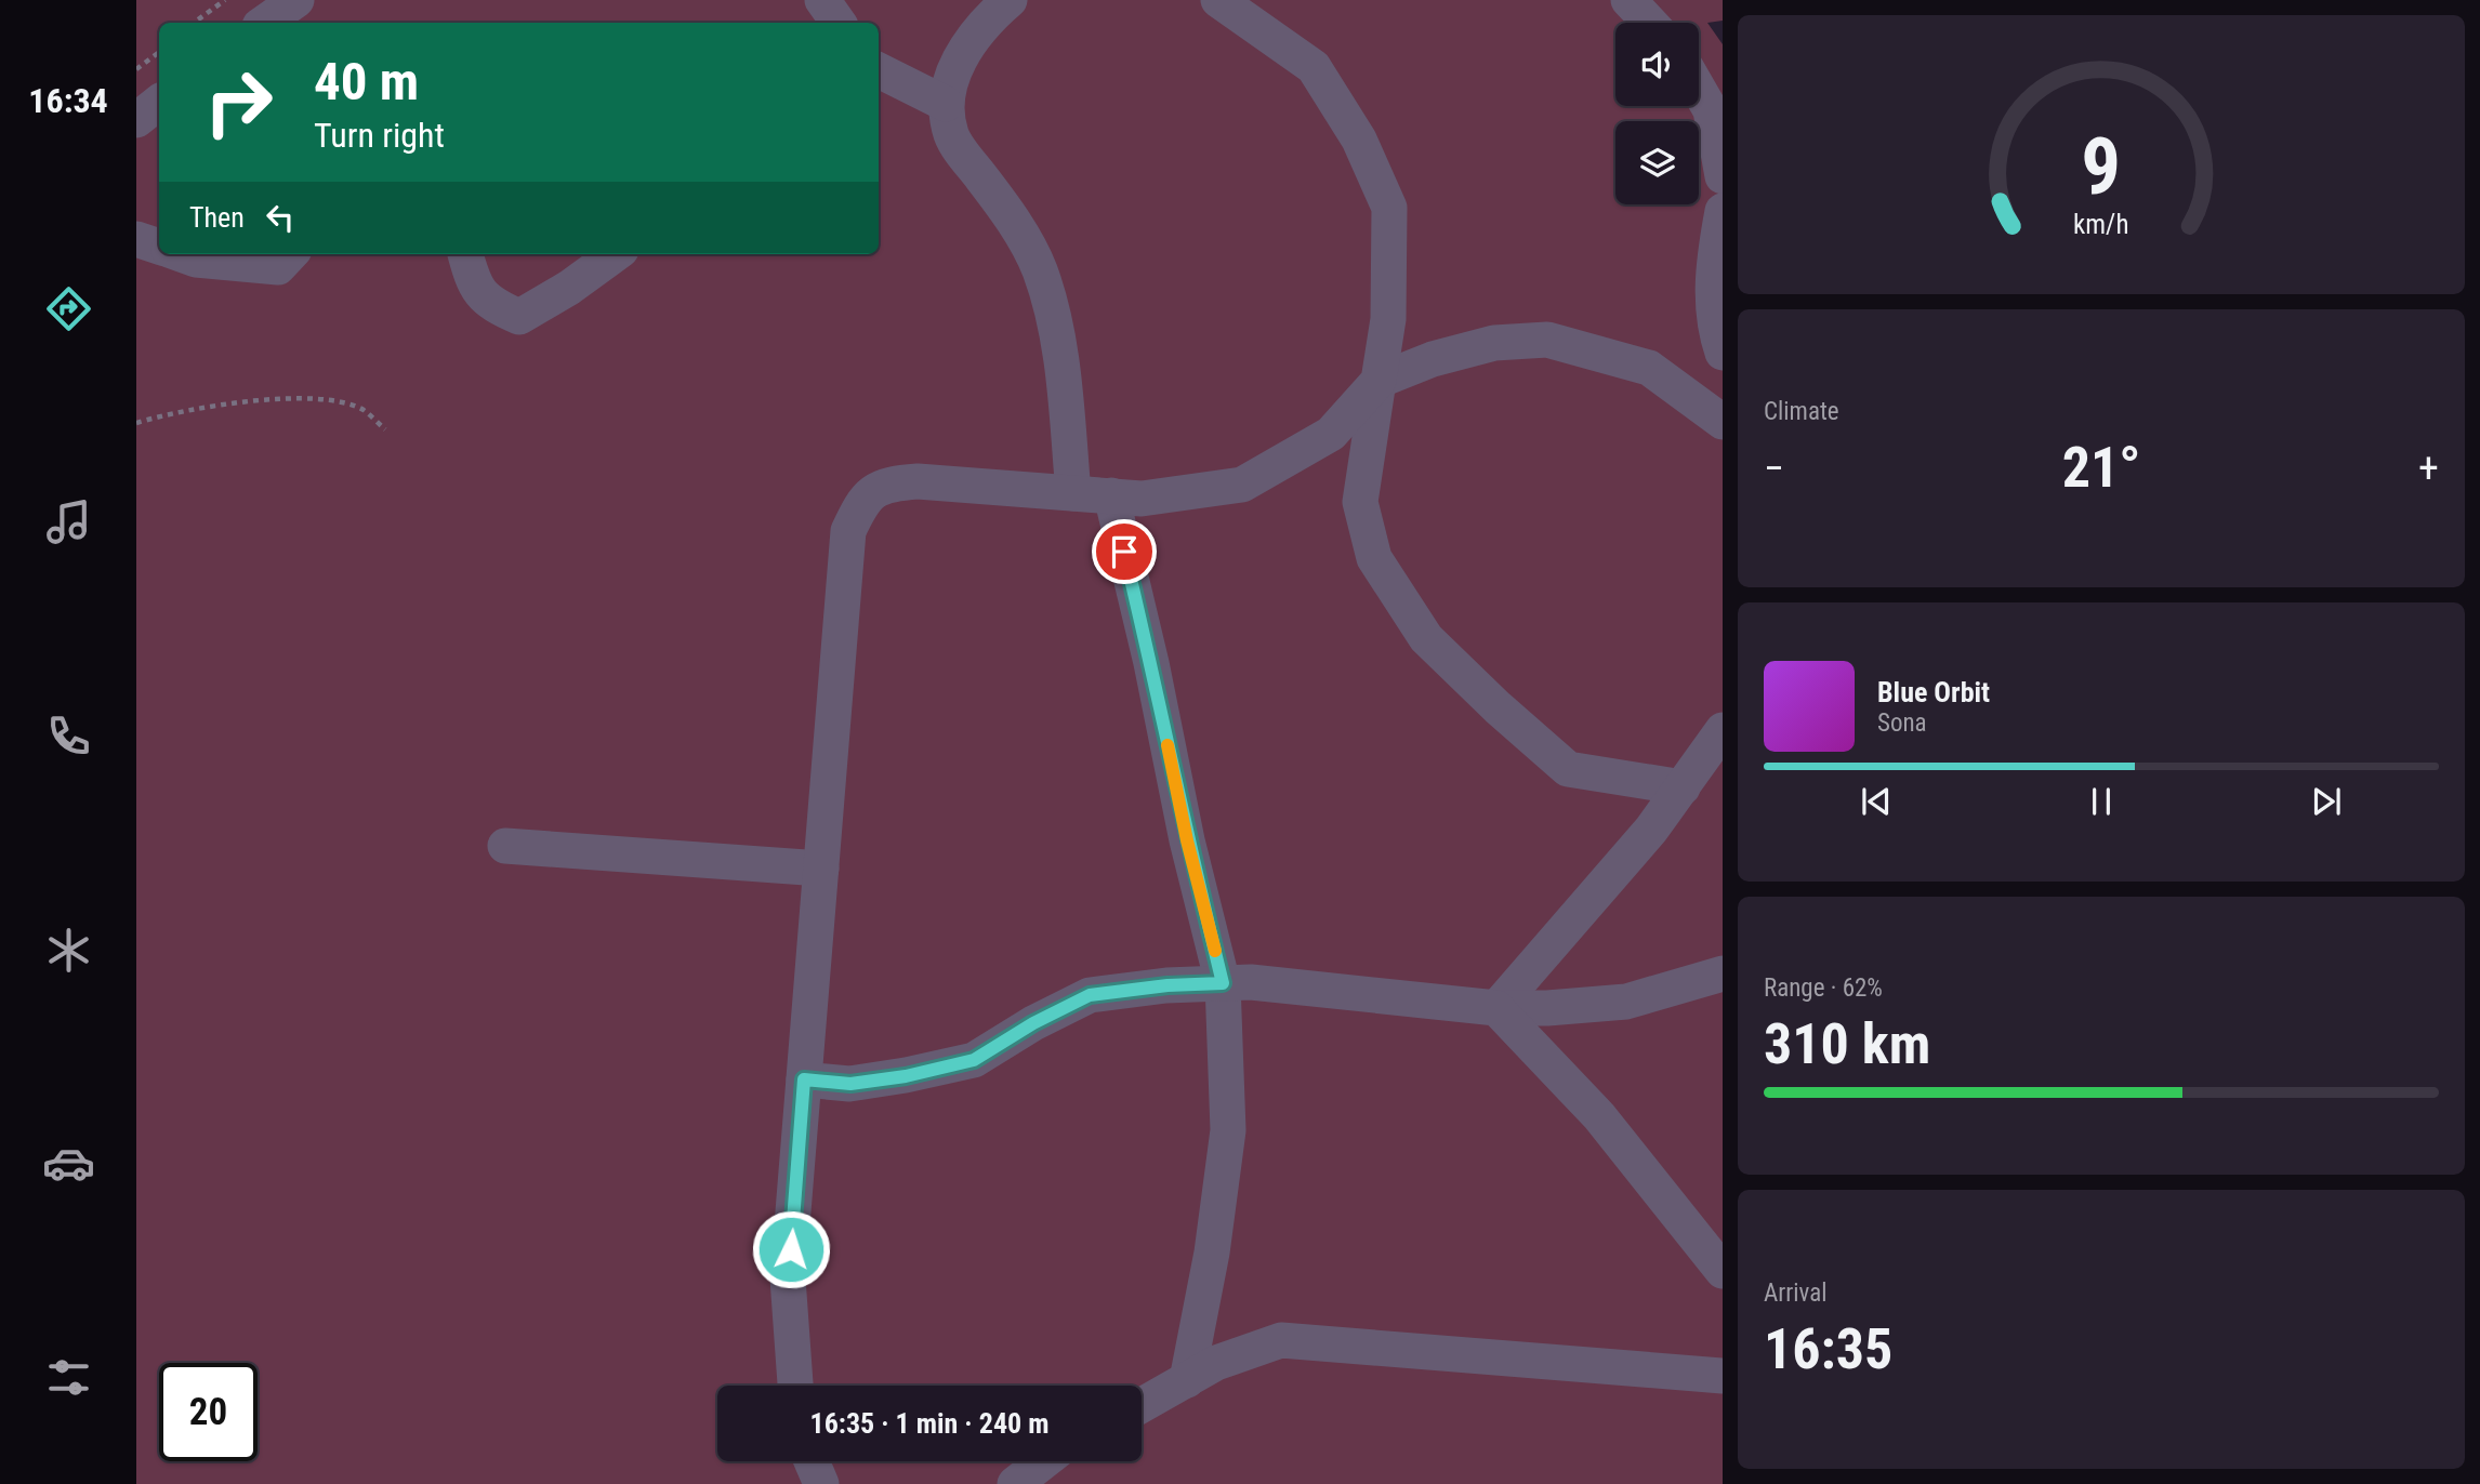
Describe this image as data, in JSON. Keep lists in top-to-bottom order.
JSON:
{
  "page": {
    "tabs": "16:34",
    "turn": ["40 m", "Turn right"],
    "then": "Then",
    "tile": [
      "Climate",
      ["Range · 62%", "310 km"],
      ["Arrival", "16:35"]
    ],
    "heat": ["−", "21°", "+"],
    "song": ["Blue Orbit", "Sona"],
    "limit": "20",
    "trip": "16:35 · 1 min · 240 m",
    "gauge": ["9", "km/h"]
  }
}
